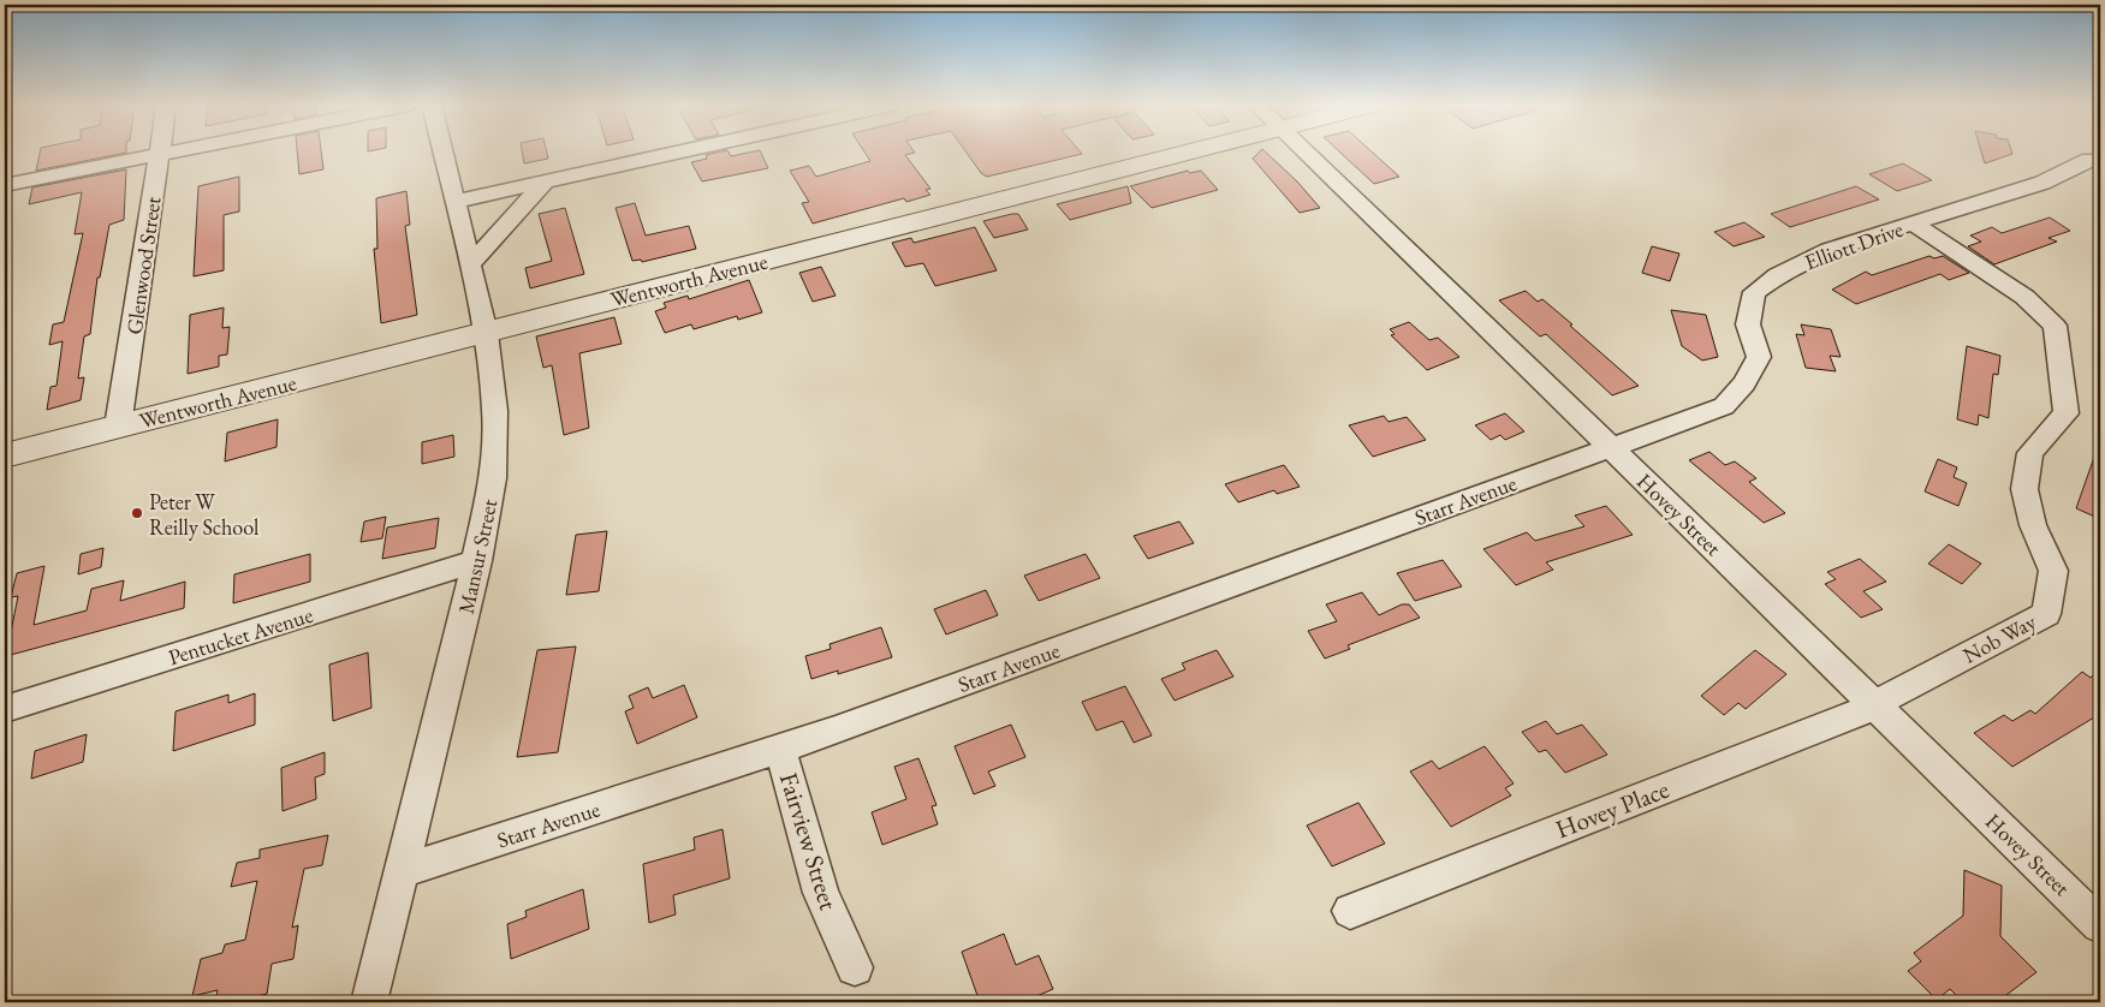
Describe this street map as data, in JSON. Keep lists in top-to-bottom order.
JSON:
{
  "streets": {
    "street": [
      "Elliott Drive",
      "Glenwood Street",
      "Wentworth Avenue",
      "Starr Avenue",
      "Hovey Street",
      "Mansur Street",
      "Pentucket Avenue",
      "Nob Way",
      "Hovey Place",
      "Fairview Street"
    ]
  },
  "crossings": [
    ["Elliott Drive", "Starr Avenue"],
    ["Elliott Drive", "Hovey Street"],
    ["Elliott Drive", "Nob Way"],
    ["Glenwood Street", "Wentworth Avenue"],
    ["Wentworth Avenue", "Mansur Street"],
    ["Starr Avenue", "Hovey Street"],
    ["Starr Avenue", "Mansur Street"],
    ["Starr Avenue", "Fairview Street"],
    ["Hovey Street", "Nob Way"],
    ["Hovey Street", "Hovey Place"],
    ["Mansur Street", "Pentucket Avenue"],
    ["Nob Way", "Hovey Place"]
  ],
  "places": ["Peter W Reilly School"]
}
